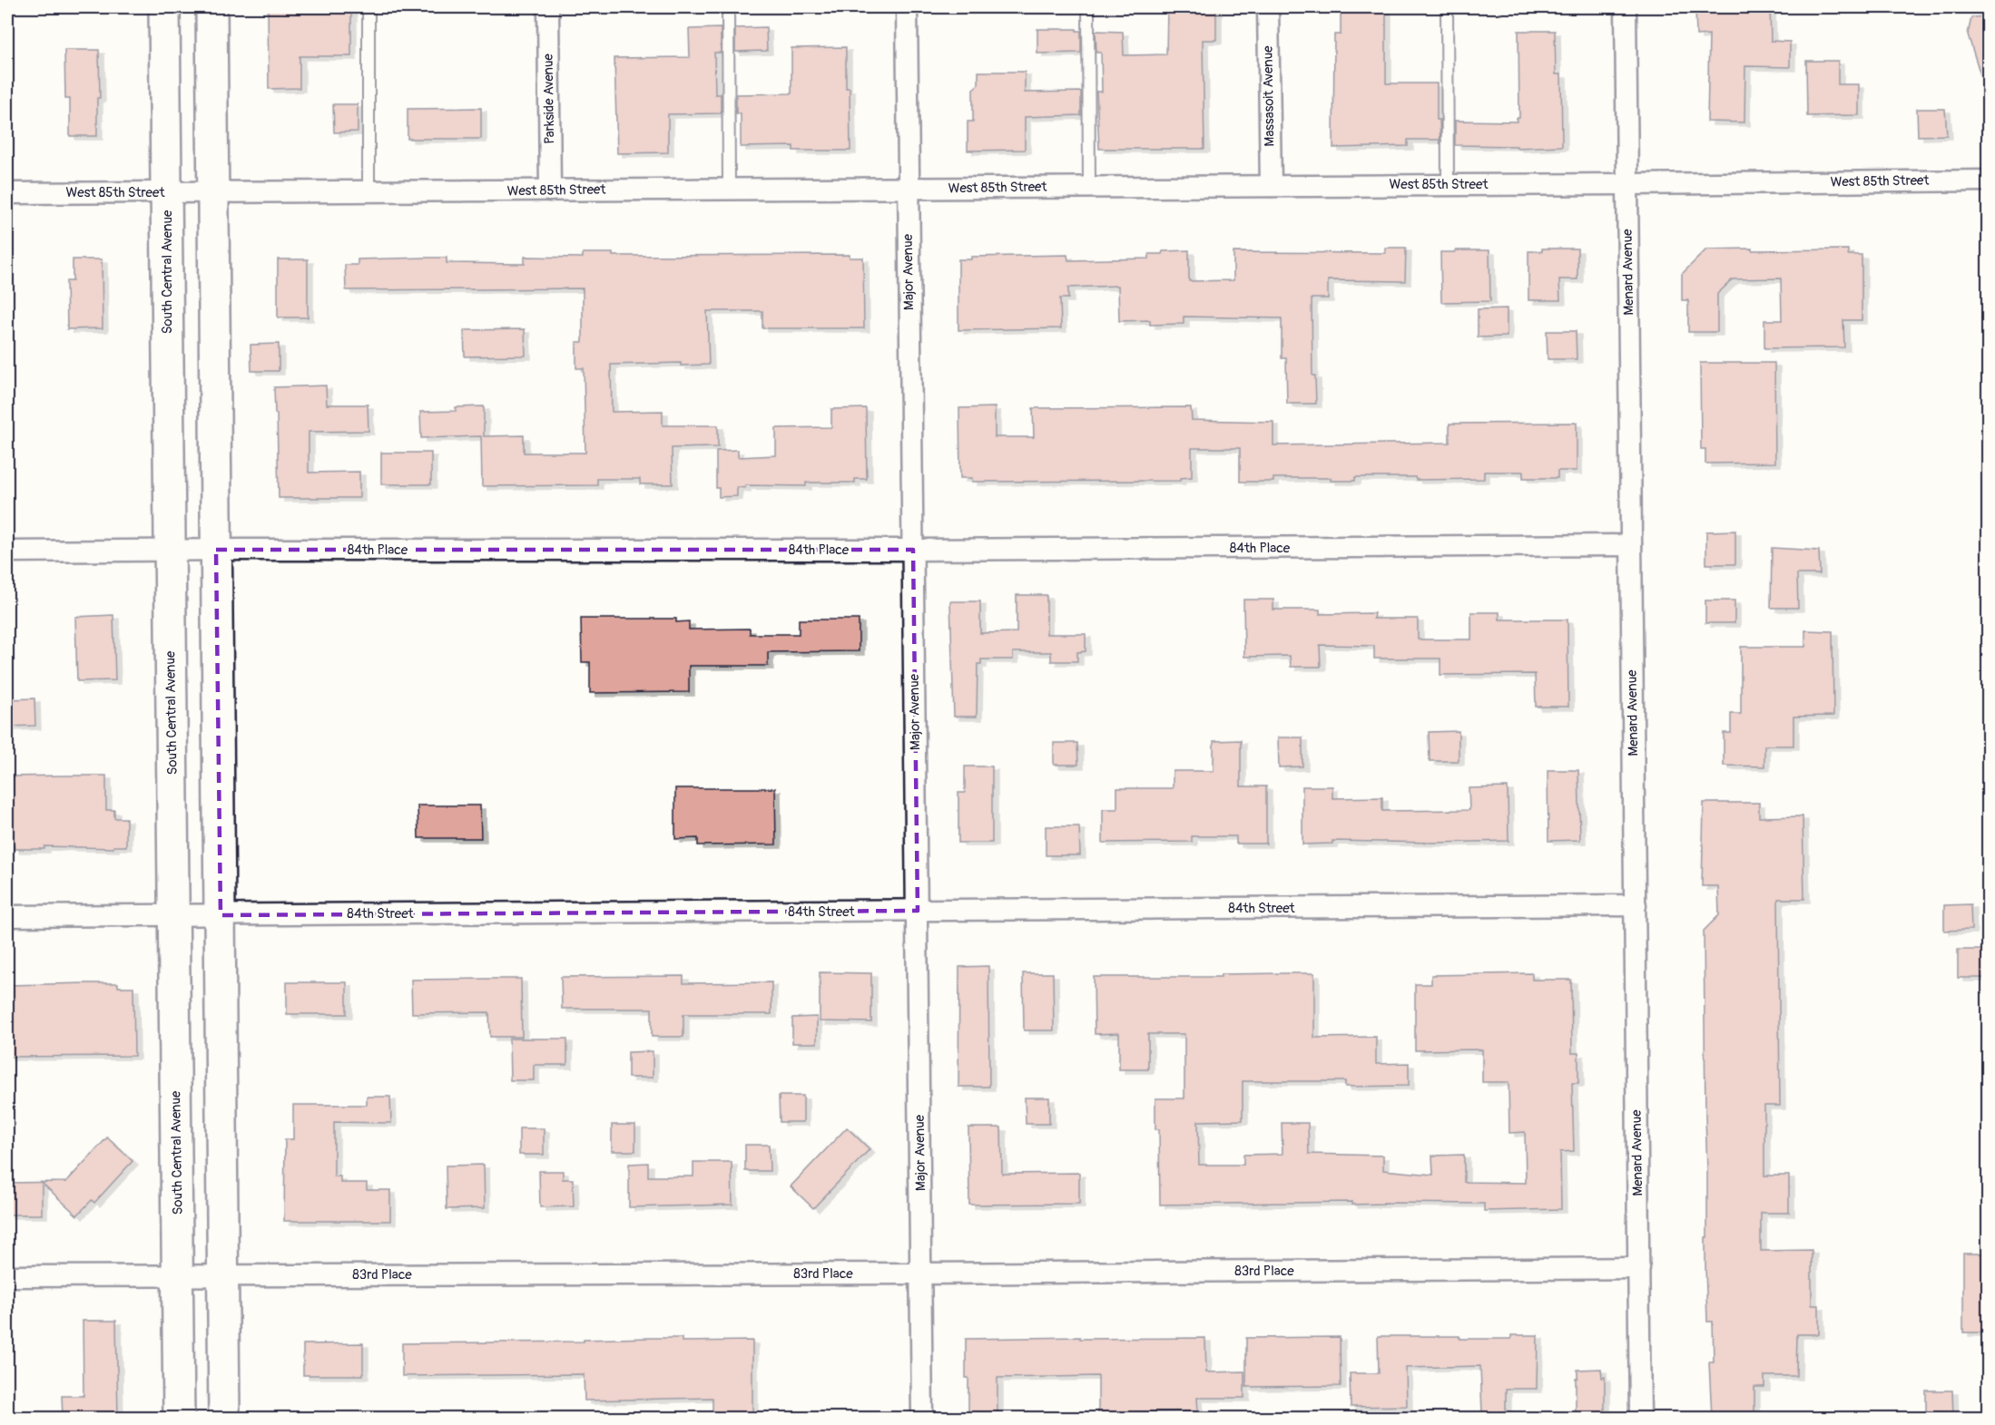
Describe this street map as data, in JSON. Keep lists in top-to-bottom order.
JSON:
{
  "streets": {
    "street": [
      "Massasoit Avenue",
      "Parkside Avenue",
      "West 85th Street",
      "South Central Avenue",
      "Major Avenue",
      "Menard Avenue",
      "84th Place",
      "84th Street",
      "83rd Place"
    ]
  },
  "crossings": [
    ["Massasoit Avenue", "West 85th Street"],
    ["Parkside Avenue", "West 85th Street"],
    ["West 85th Street", "South Central Avenue"],
    ["West 85th Street", "Major Avenue"],
    ["West 85th Street", "Menard Avenue"],
    ["South Central Avenue", "84th Place"],
    ["South Central Avenue", "84th Street"],
    ["South Central Avenue", "83rd Place"],
    ["Major Avenue", "84th Place"],
    ["Major Avenue", "84th Street"],
    ["Major Avenue", "83rd Place"],
    ["Menard Avenue", "84th Place"],
    ["Menard Avenue", "84th Street"],
    ["Menard Avenue", "83rd Place"]
  ]
}
